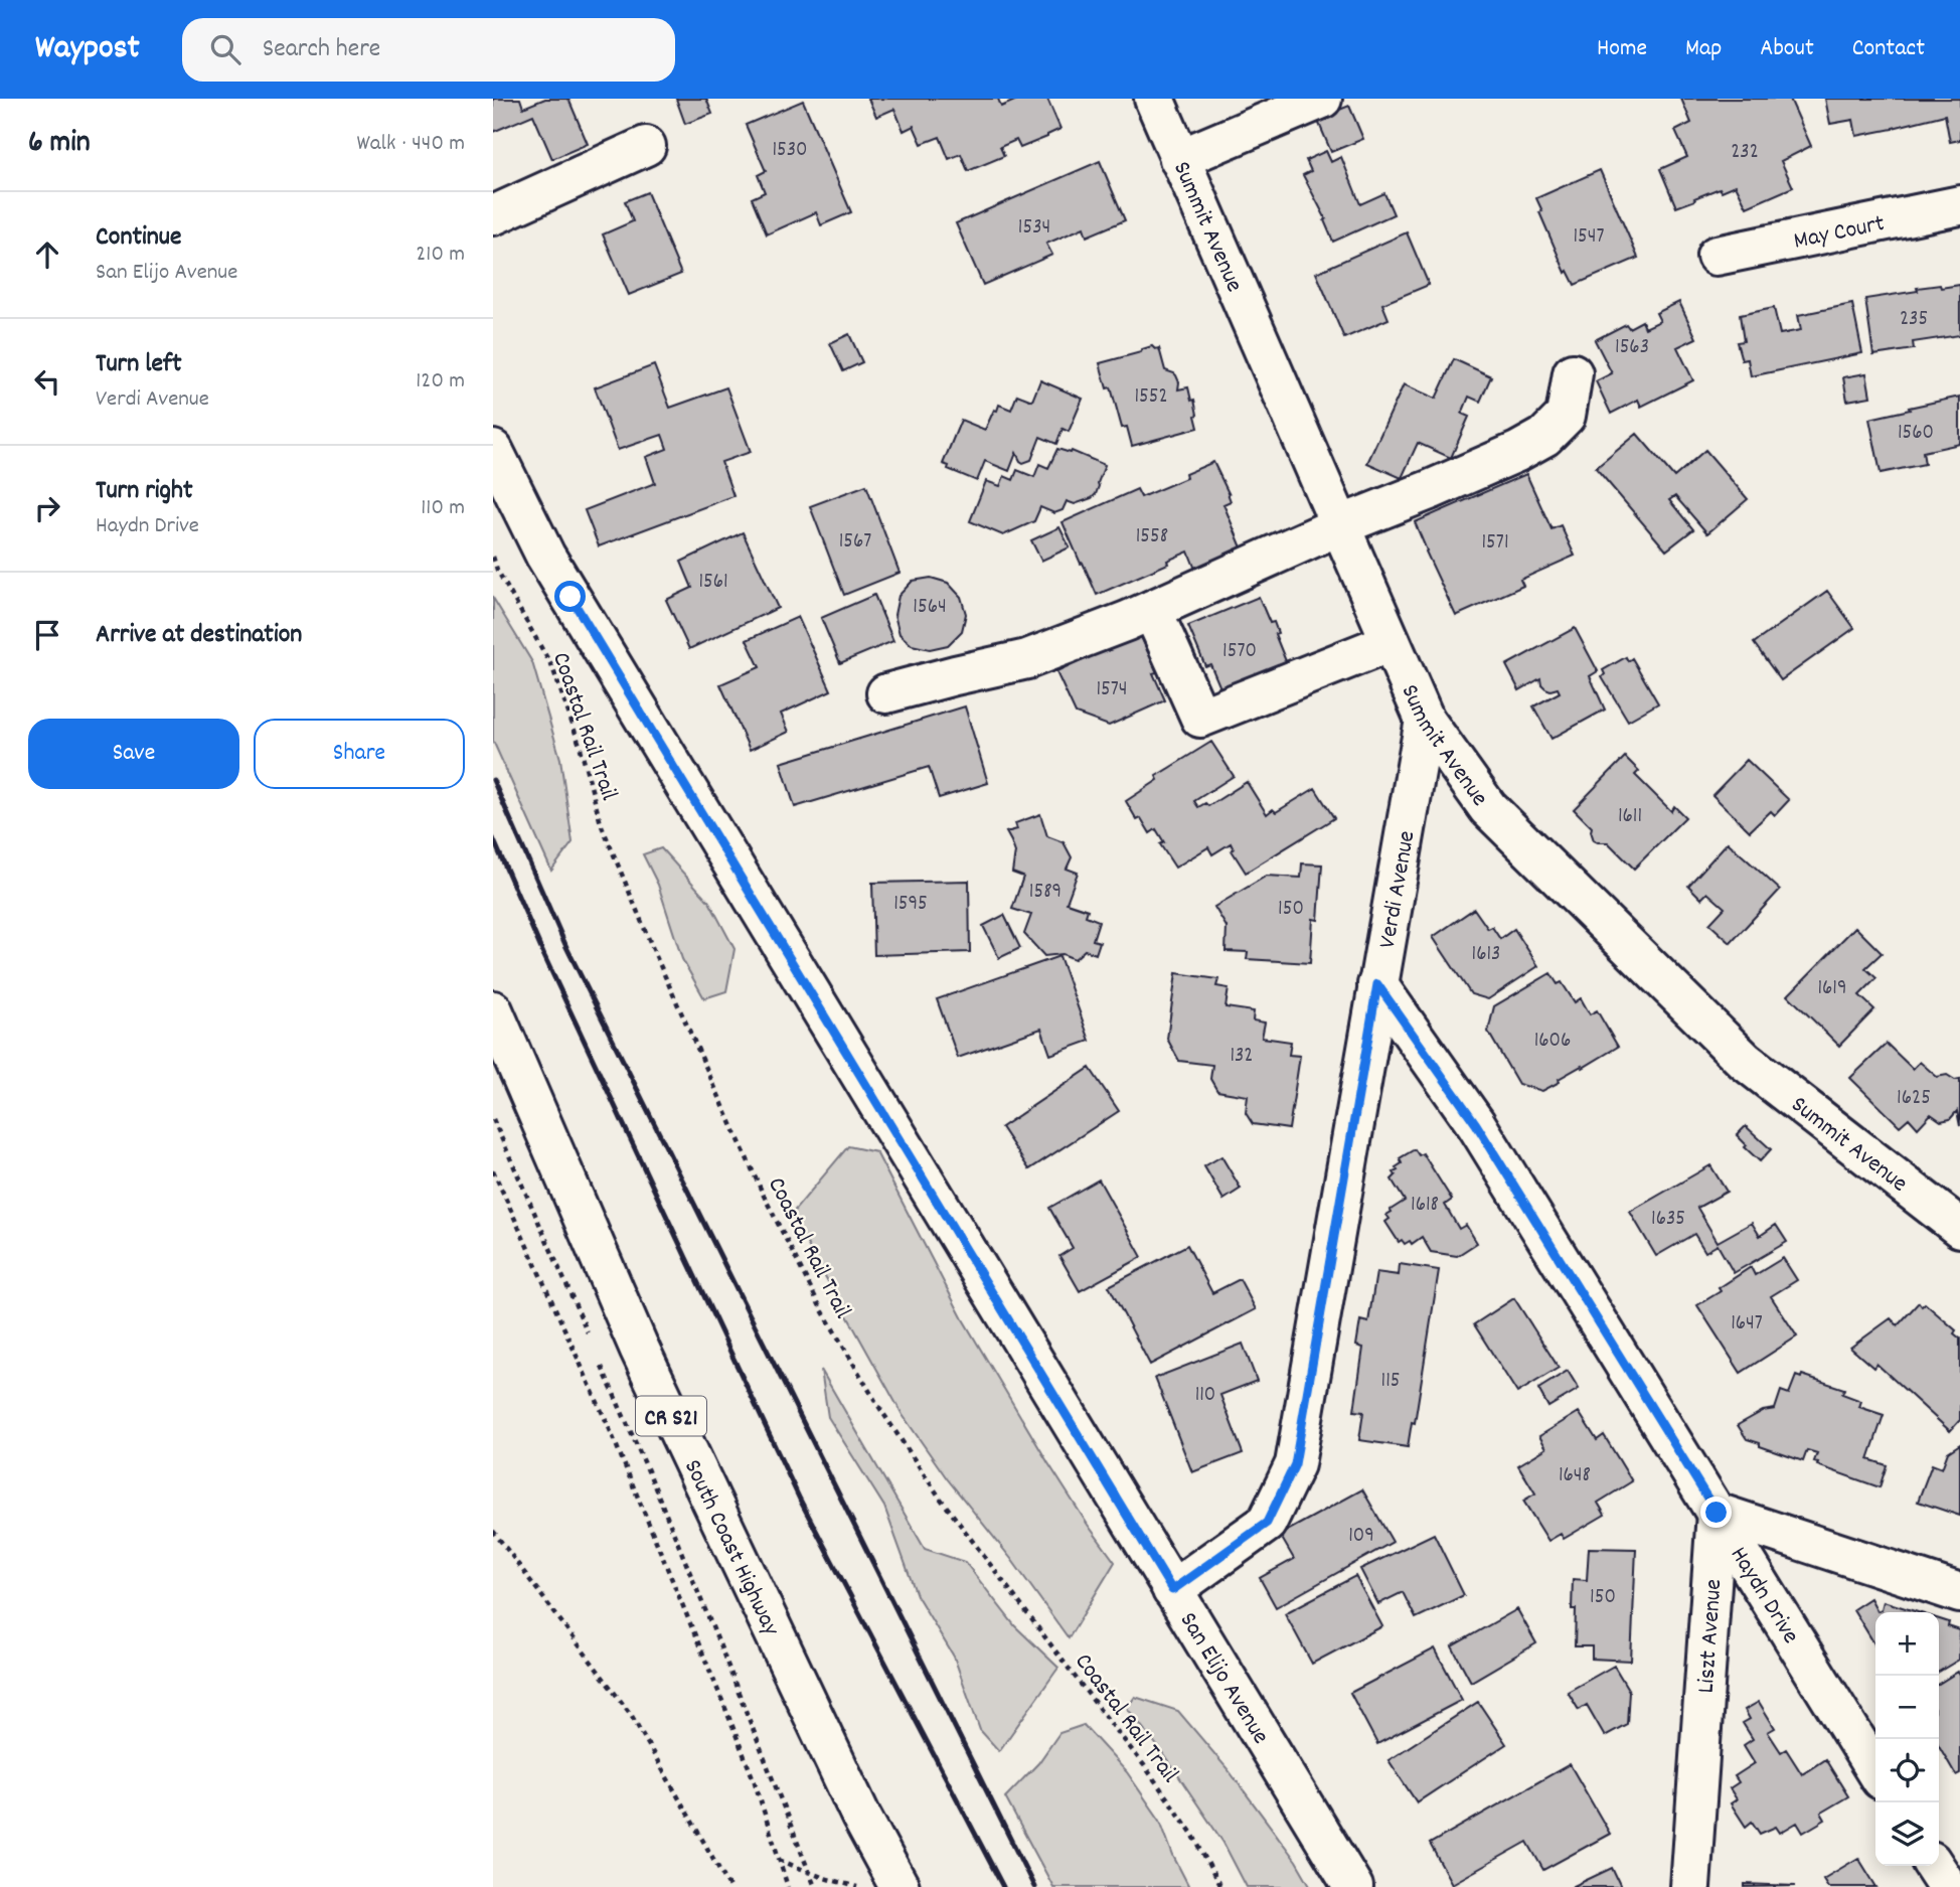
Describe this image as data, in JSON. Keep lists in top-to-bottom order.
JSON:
{
  "streets": {
    "street": [
      "Summit Avenue",
      "May Court",
      "Verdi Avenue",
      "CR S21",
      "South Coast Highway",
      "Haydn Drive",
      "Liszt Avenue",
      "San Elijo Avenue"
    ],
    "path": ["Coastal Rail Trail"]
  },
  "crossings": [
    ["Summit Avenue", "Verdi Avenue"],
    ["Verdi Avenue", "Haydn Drive"],
    ["Verdi Avenue", "San Elijo Avenue"],
    ["Haydn Drive", "Liszt Avenue"]
  ],
  "house_numbers": [
    "1530",
    "232",
    "1534",
    "1547",
    "235",
    "1563",
    "1552",
    "1560",
    "1558",
    "1567",
    "1571",
    "1561",
    "1564",
    "1570",
    "1574",
    "1611",
    "1589",
    "1595",
    "150",
    "1613",
    "1619",
    "1606",
    "132",
    "1625",
    "1618",
    "1635",
    "1647",
    "115",
    "110",
    "1648",
    "109",
    "150"
  ],
  "page": {
    "header": "Waypost",
    "search": "Search here",
    "nav": [
      "Home",
      "Map",
      "About",
      "Contact"
    ],
    "heading": ["6 min", "Walk · 440 m"],
    "list": [
      ["Continue", "San Elijo Avenue", "210 m"],
      ["Turn left", "Verdi Avenue", "120 m"],
      ["Turn right", "Haydn Drive", "110 m"],
      "Arrive at destination"
    ],
    "buttons": ["Save", "Share"],
    "map_buttons": ["+", "−"]
  }
}
